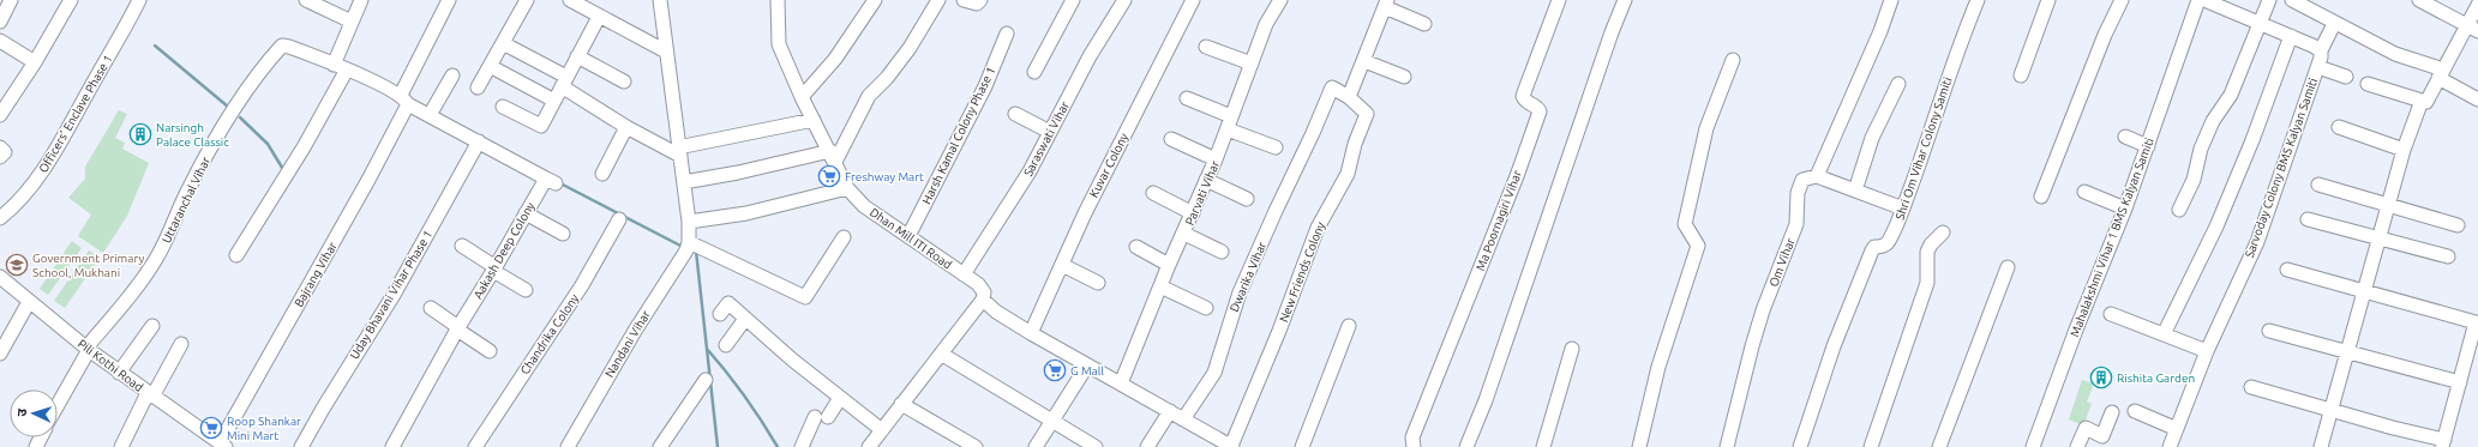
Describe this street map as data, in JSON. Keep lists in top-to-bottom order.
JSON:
{
  "streets": {
    "street": [
      "Officers' Enclave Phase 1",
      "Harsh Kamal Colony Phase 1",
      "Saraswati Vihar",
      "Shri Om Vihar Colony Samiti",
      "Kuvar Colony",
      "Sarvoday Colony BMS Kalyan Samiti",
      "Parvati Vihar",
      "Uttaranchal Vihar",
      "Ma Poornagiri Vihar",
      "Mahalakshmi Vihar 1 BMS Kalyan Samiti",
      "Dhan Mill ITI Road",
      "Aakash Deep Colony",
      "Om Vihar",
      "New Friends Colony",
      "Bajrang Vihar",
      "Dwarika Vihar",
      "Uday Bhavani Vihar Phase 1",
      "Chandrika Colony",
      "Nandani Vihar",
      "Pili Kothi Road"
    ]
  },
  "crossings": [
    ["Harsh Kamal Colony Phase 1", "Dhan Mill ITI Road"],
    ["Saraswati Vihar", "Dhan Mill ITI Road"],
    ["Uttaranchal Vihar", "Pili Kothi Road"],
    ["Aakash Deep Colony", "Uday Bhavani Vihar Phase 1"],
    ["New Friends Colony", "Dwarika Vihar"],
    ["Bajrang Vihar", "Pili Kothi Road"]
  ],
  "places": {
    "building": ["Narsingh Palace Classic", "Rishita Garden"],
    "supermarket": ["Freshway Mart", "G Mall", "Roop Shankar Mini Mart"],
    "school or university": ["Government Primary School, Mukhani"]
  },
  "north": "left"
}
